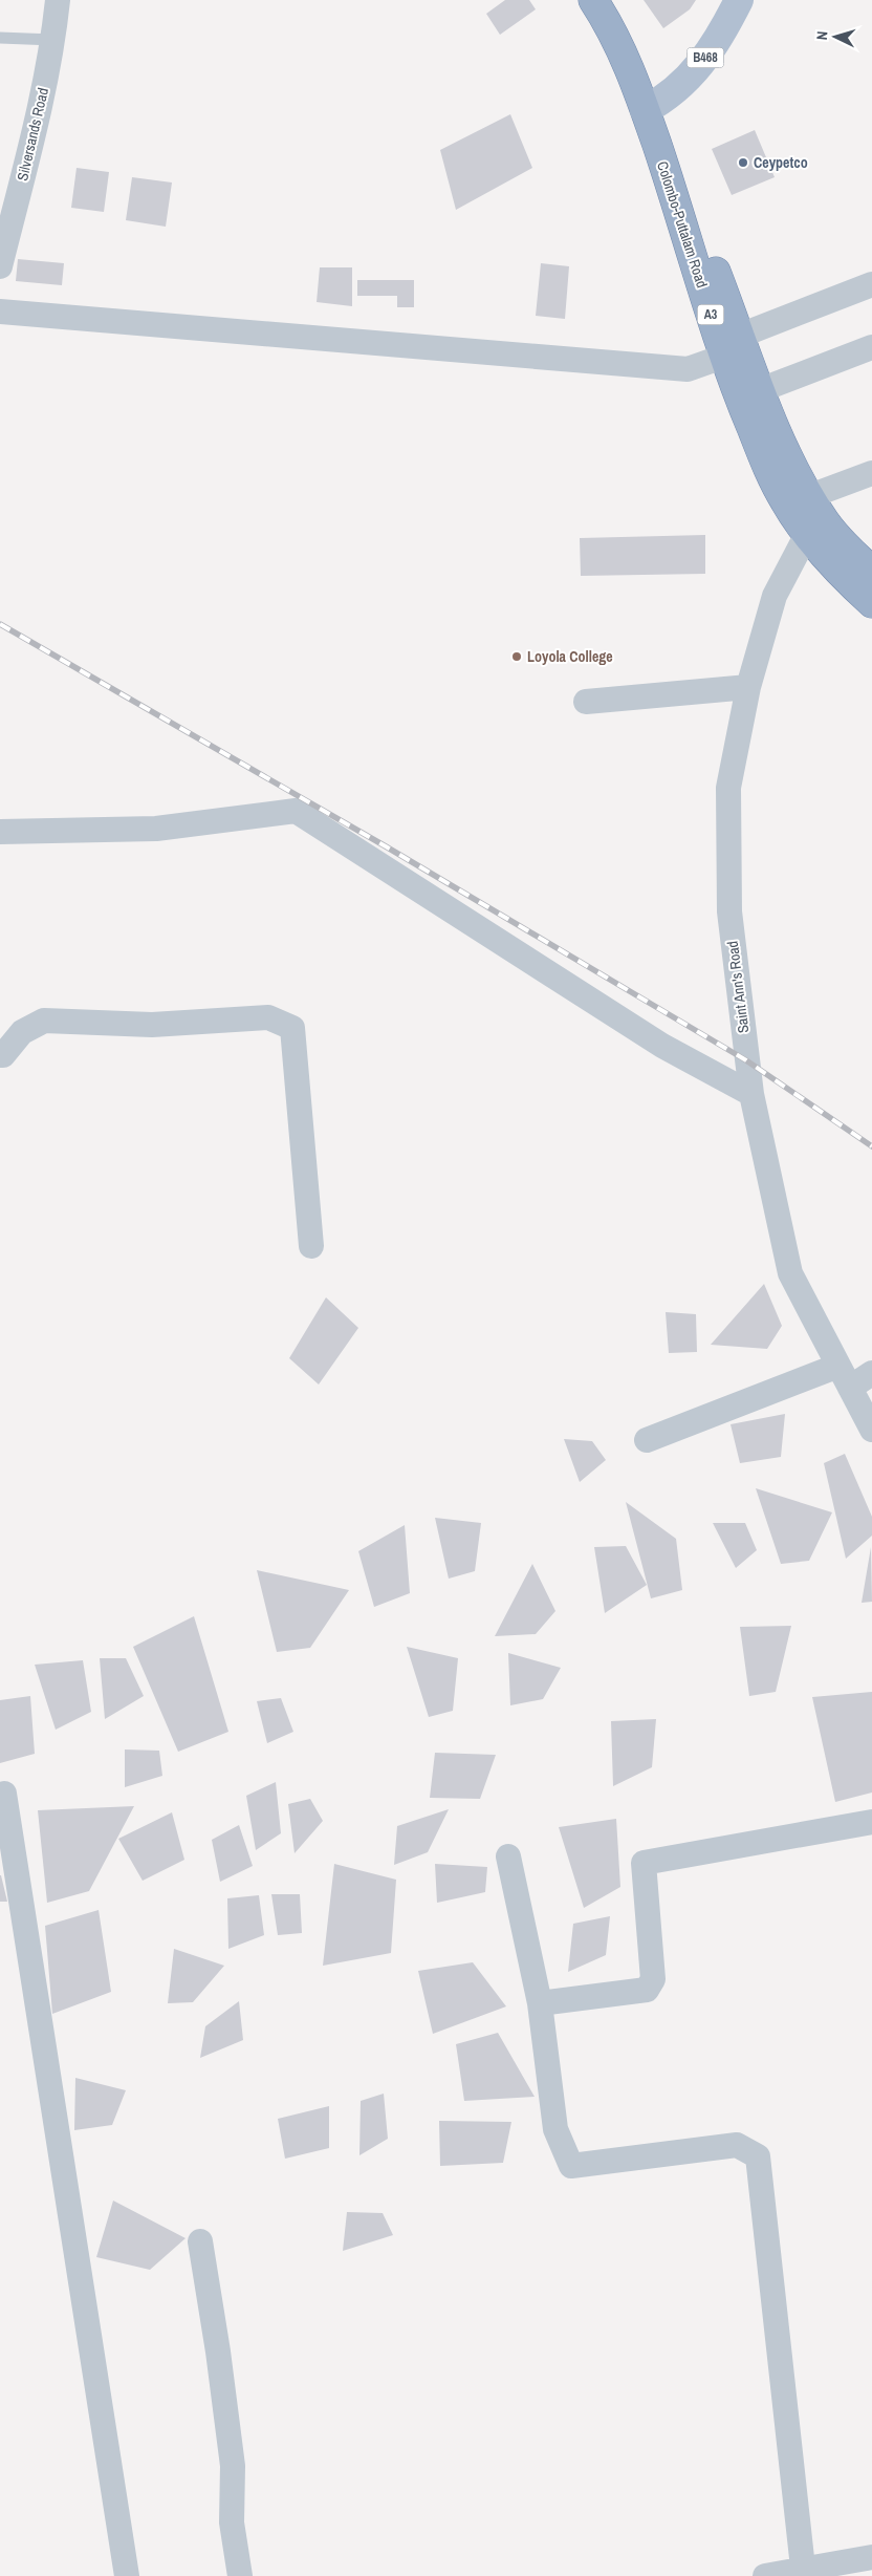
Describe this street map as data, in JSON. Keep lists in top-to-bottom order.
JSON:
{
  "streets": {
    "highway": ["Colombo-Puttalam Road", "A3"],
    "main road": ["B468"],
    "street": ["Silversands Road", "Saint Ann's Road"]
  },
  "crossings": [
    ["B468", "Colombo-Puttalam Road"],
    ["Colombo-Puttalam Road", "Saint Ann's Road"]
  ],
  "places": ["Ceypetco", "Loyola College"],
  "north": "left"
}
